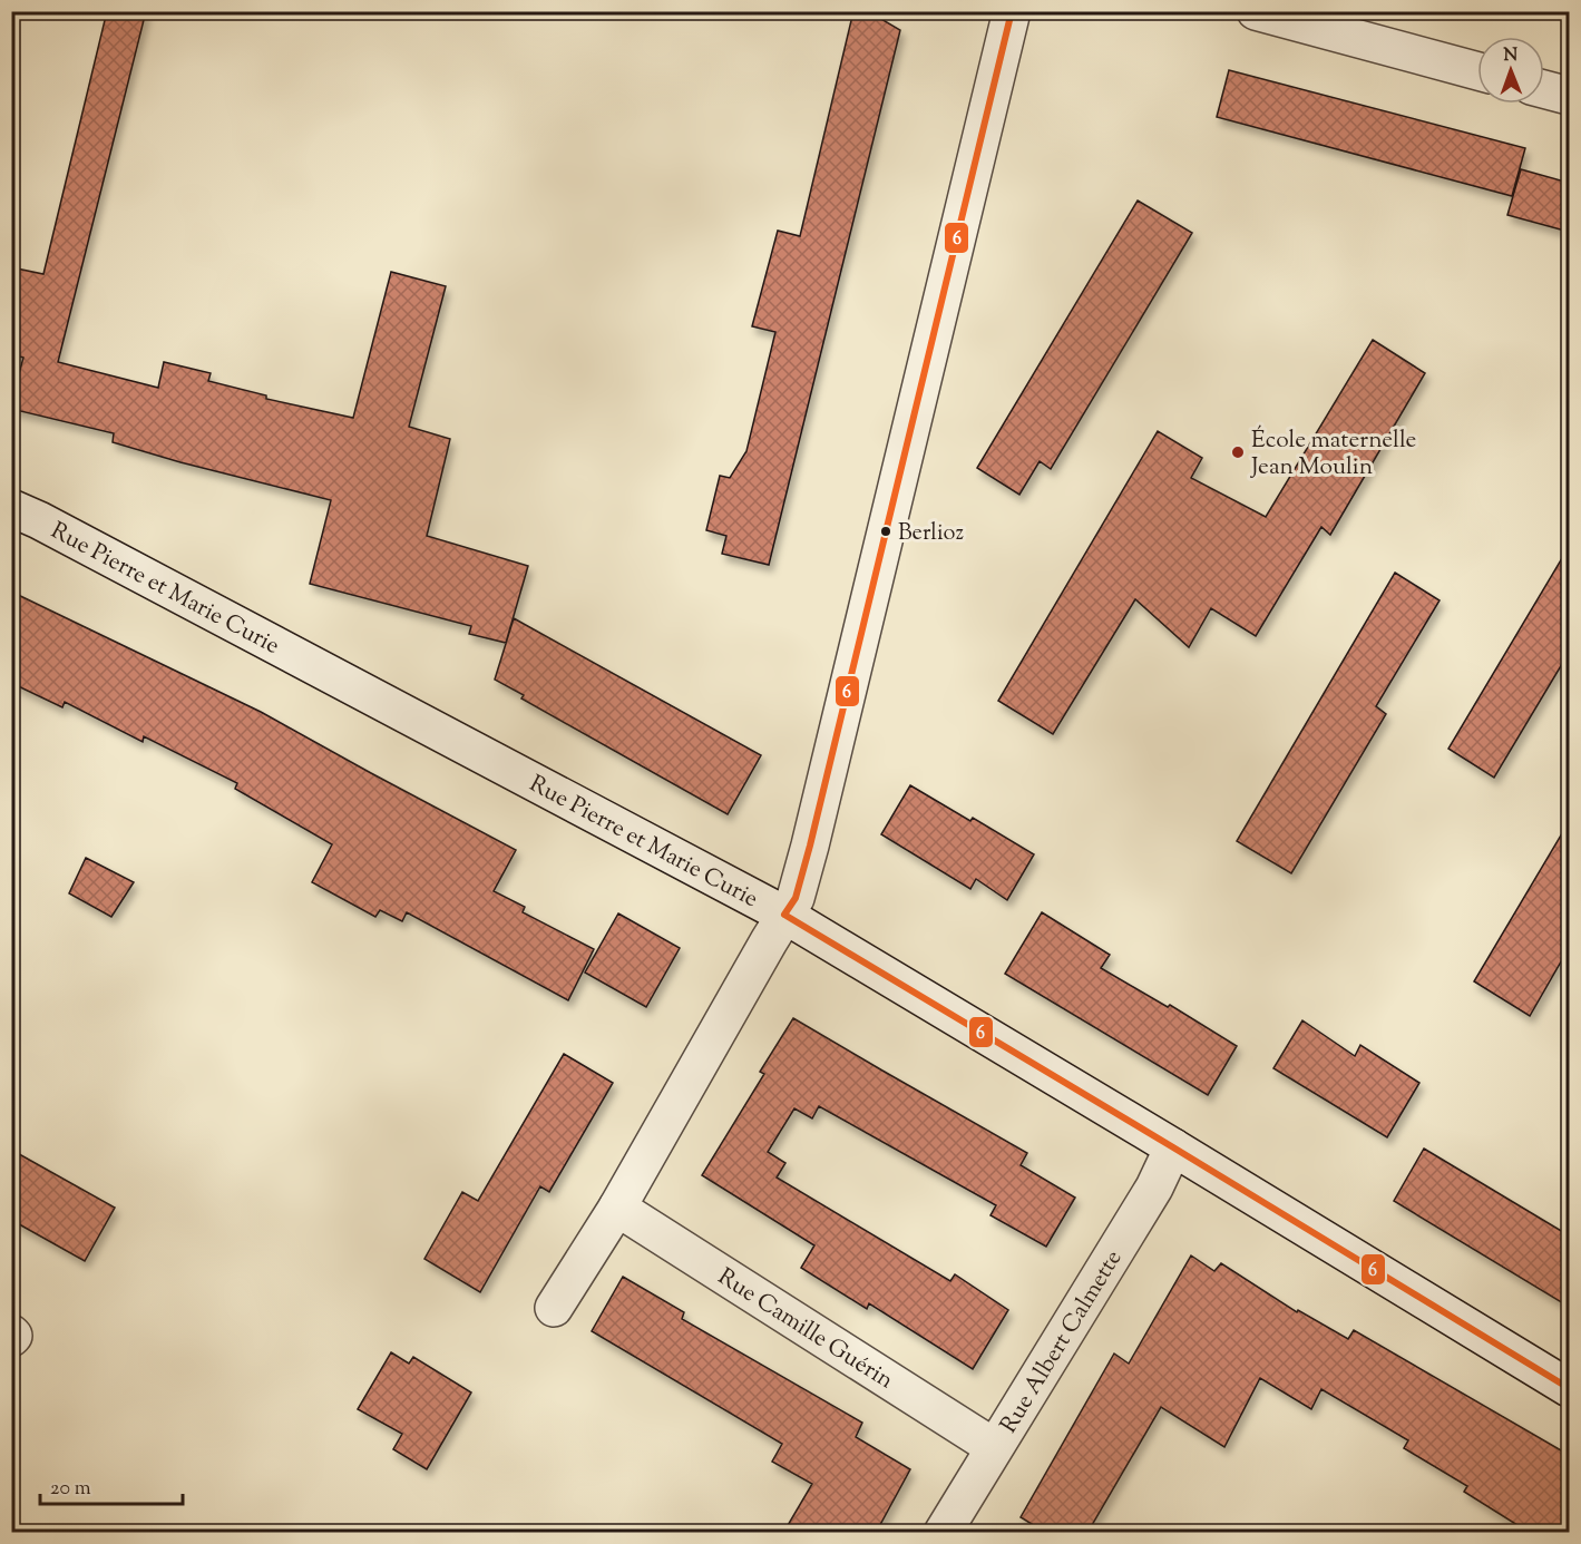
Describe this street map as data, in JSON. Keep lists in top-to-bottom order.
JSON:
{
  "streets": {
    "street": ["Rue Pierre et Marie Curie", "Rue Camille Guérin", "Rue Albert Calmette"]
  },
  "crossings": [
    ["Rue Pierre et Marie Curie", "Rue Albert Calmette"],
    ["Rue Camille Guérin", "Rue Albert Calmette"]
  ],
  "places": ["École maternelle Jean Moulin", "Berlioz"],
  "lines": ["transit line 6"],
  "scale_bar": "20 m",
  "north": "top"
}
